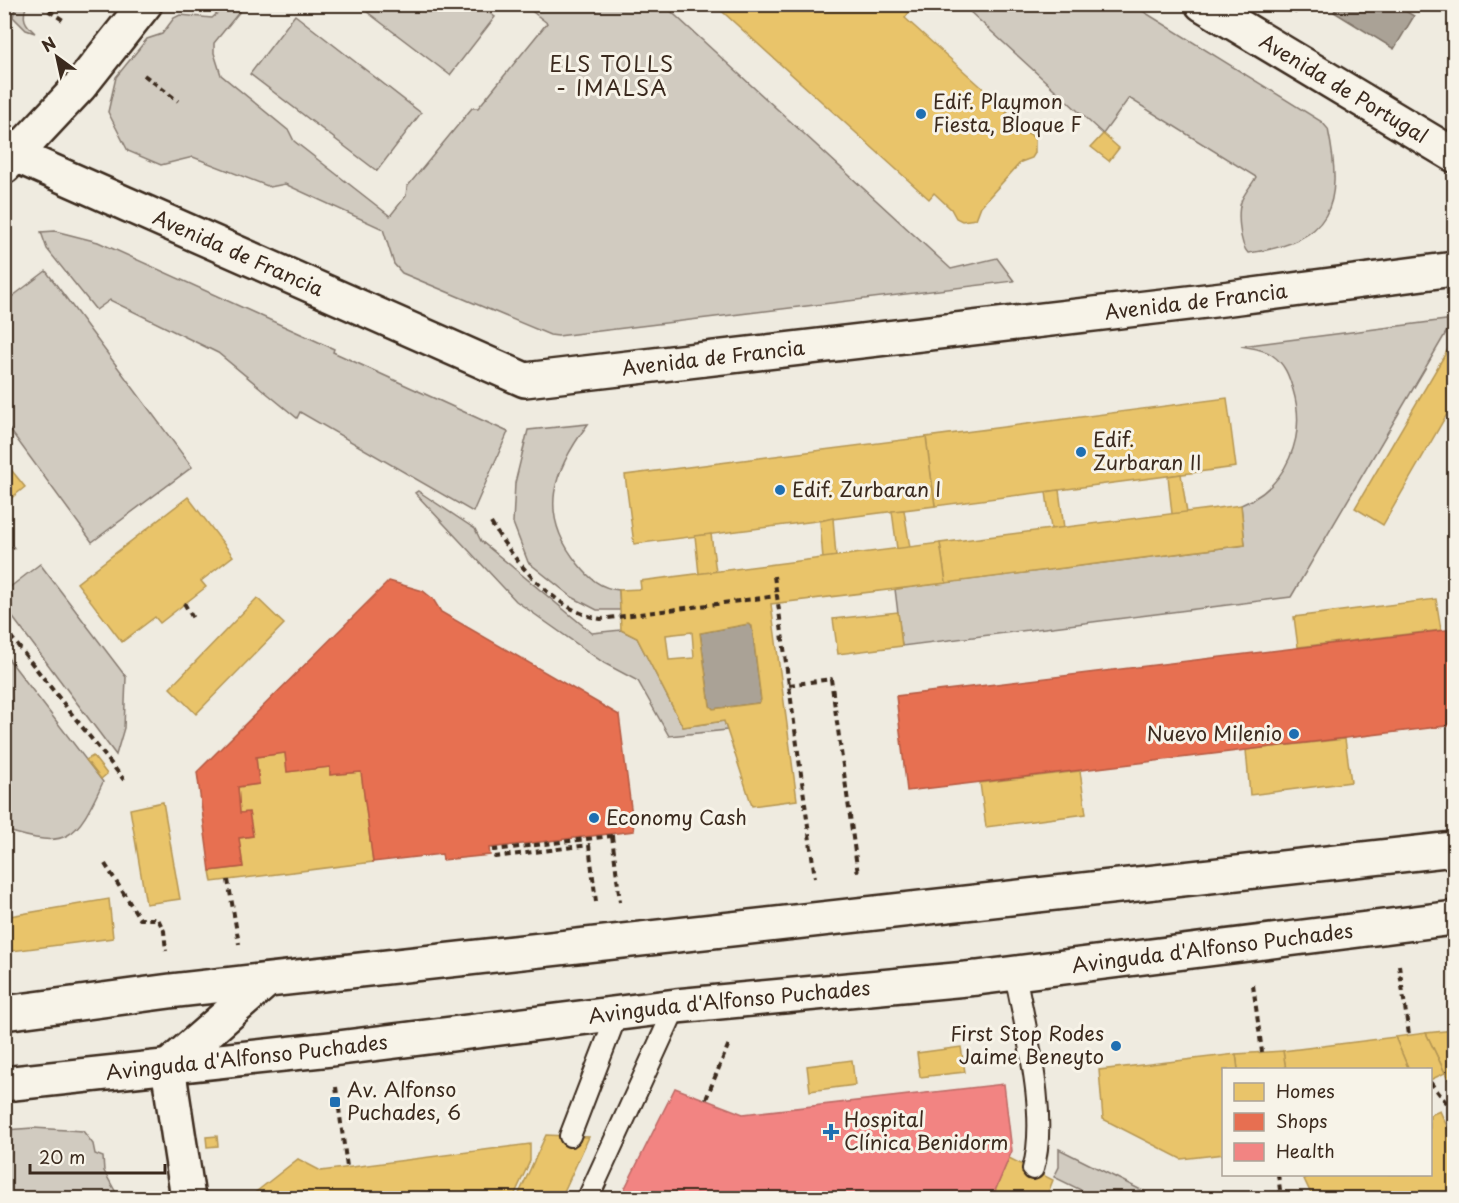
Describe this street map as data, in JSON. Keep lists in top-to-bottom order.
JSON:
{
  "streets": {
    "main road": ["Avenida de Portugal", "Avenida de Francia", "Avinguda d'Alfonso Puchades"]
  },
  "districts": ["ELS TOLLS - IMALSA"],
  "places": {
    "other": [
      "Edif. Playmon Fiesta, Bloque F",
      "Edif. Zurbaran II",
      "Edif. Zurbaran I",
      "Nuevo Milenio",
      "Economy Cash",
      "First Stop Rodes Jaime Beneyto"
    ],
    "transit": ["Av. Alfonso Puchades, 6"],
    "health": ["Hospital Clínica Benidorm"]
  },
  "legend": ["Homes", "Shops", "Health"],
  "scale_bar": "20 m",
  "north": "top left"
}
